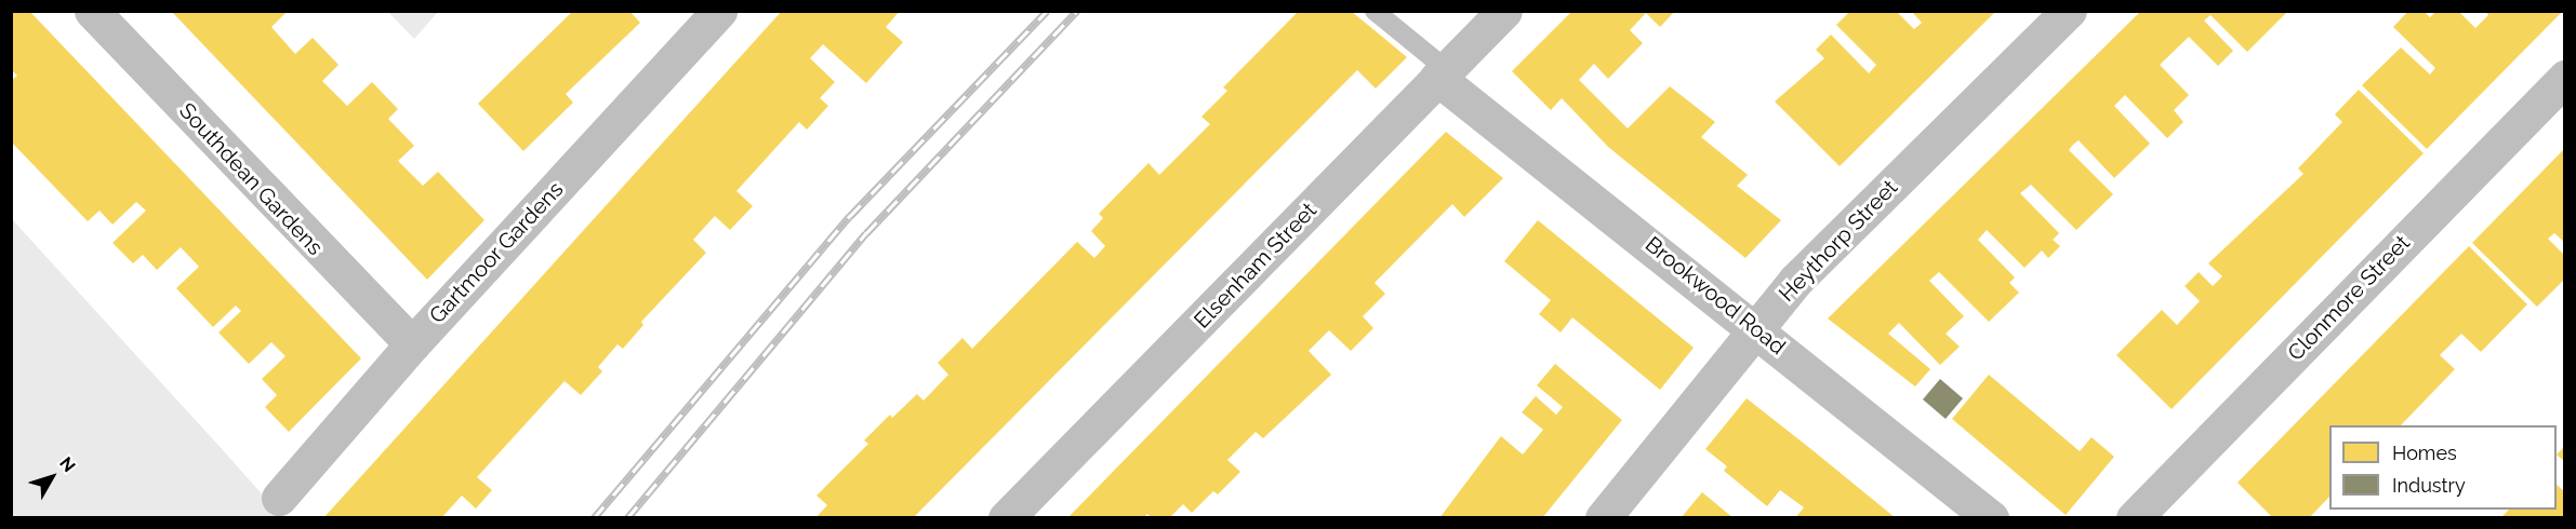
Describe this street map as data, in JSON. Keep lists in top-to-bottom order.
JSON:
{
  "streets": {
    "street": [
      "Southdean Gardens",
      "Heythorp Street",
      "Gartmoor Gardens",
      "Elsenham Street",
      "Brookwood Road",
      "Clonmore Street"
    ]
  },
  "crossings": [
    ["Southdean Gardens", "Gartmoor Gardens"],
    ["Heythorp Street", "Brookwood Road"],
    ["Elsenham Street", "Brookwood Road"]
  ],
  "legend": ["Homes", "Industry"],
  "north": "top right"
}
